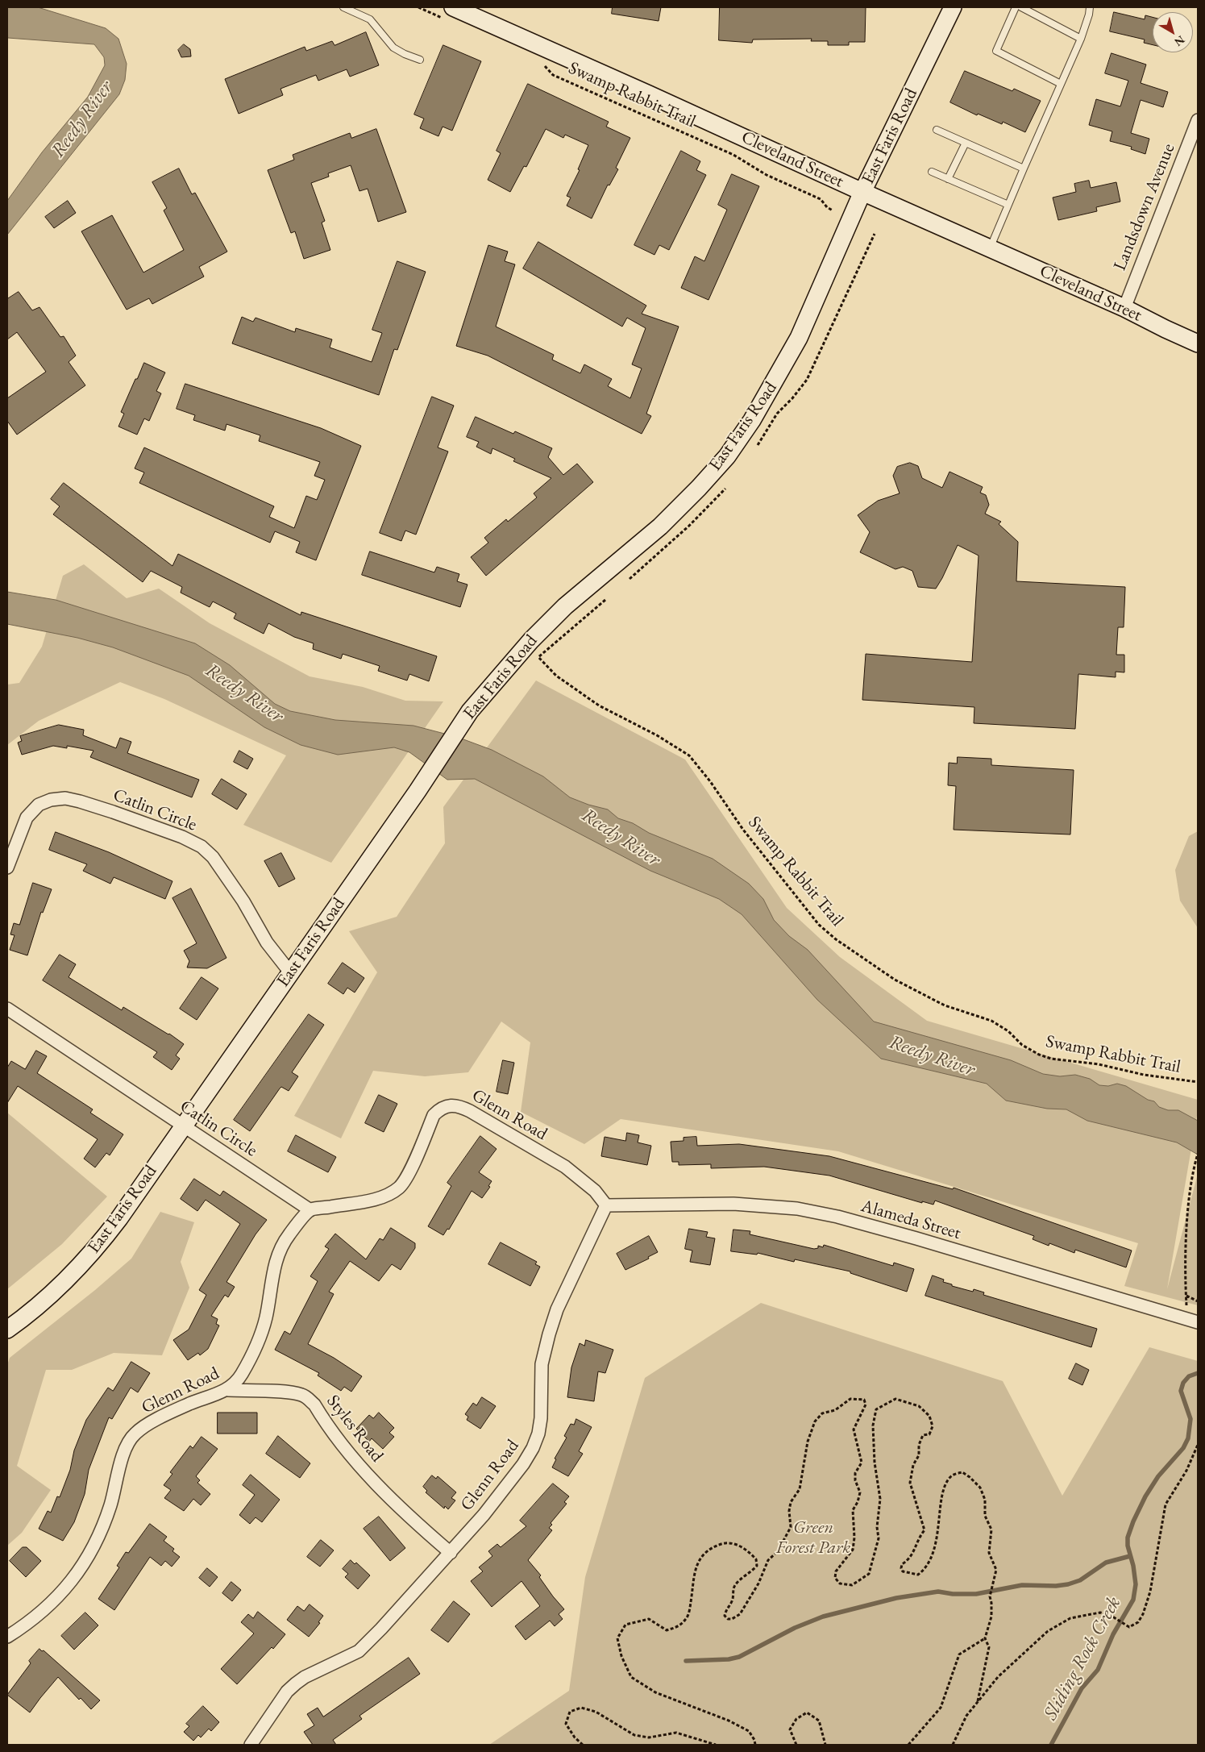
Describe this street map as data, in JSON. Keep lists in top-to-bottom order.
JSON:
{
  "streets": {
    "main road": ["East Faris Road", "Cleveland Street"],
    "street": [
      "Landsdown Avenue",
      "Catlin Circle",
      "Glenn Road",
      "Alameda Street",
      "Styles Road"
    ],
    "path": ["Swamp Rabbit Trail"]
  },
  "crossings": [
    ["East Faris Road", "Cleveland Street"],
    ["East Faris Road", "Catlin Circle"],
    ["Cleveland Street", "Landsdown Avenue"],
    ["Catlin Circle", "Glenn Road"],
    ["Glenn Road", "Alameda Street"],
    ["Glenn Road", "Styles Road"]
  ],
  "water": ["Reedy River", "Sliding Rock Creek"],
  "parks": ["Green Forest Park"],
  "north": "bottom right"
}
